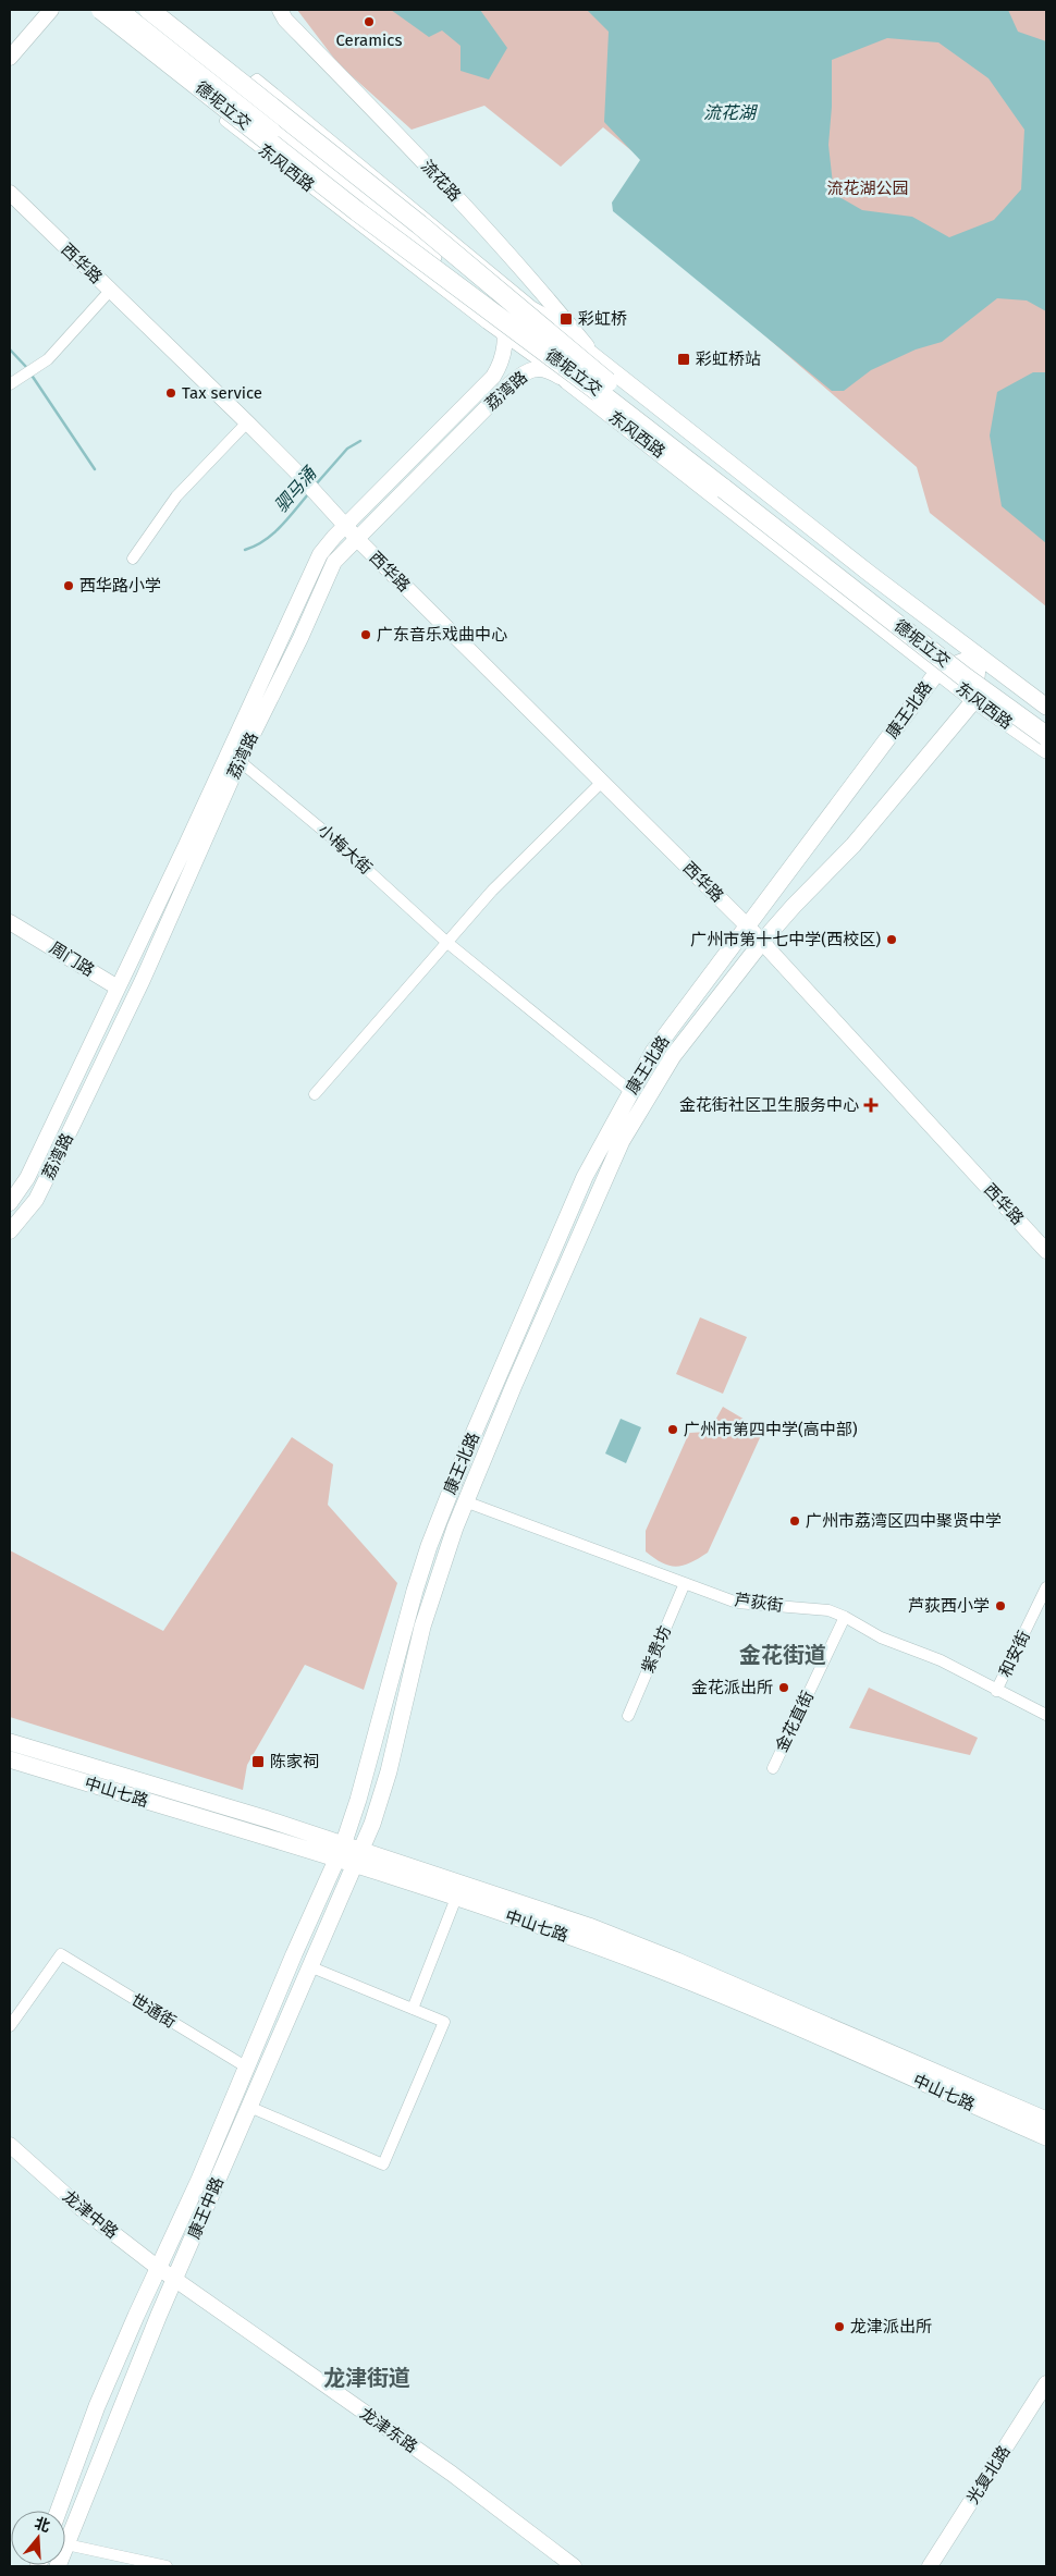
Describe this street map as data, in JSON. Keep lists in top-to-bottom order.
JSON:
{
  "streets": {
    "highway": ["德坭立交"],
    "main road": [
      "东风西路",
      "流花路",
      "西华路",
      "荔湾路",
      "康王北路",
      "周门路",
      "中山七路",
      "康王中路",
      "龙津中路",
      "龙津东路",
      "光复北路"
    ],
    "street": [
      "小梅大街",
      "芦荻街",
      "紫贵坊",
      "和安街",
      "金花直街",
      "世通街"
    ]
  },
  "crossings": [
    ["东风西路", "荔湾路"],
    ["东风西路", "康王北路"],
    ["西华路", "荔湾路"],
    ["西华路", "康王北路"],
    ["荔湾路", "小梅大街"],
    ["荔湾路", "周门路"],
    ["康王北路", "小梅大街"],
    ["康王北路", "芦荻街"],
    ["康王北路", "中山七路"],
    ["康王北路", "康王中路"],
    ["芦荻街", "紫贵坊"],
    ["芦荻街", "和安街"],
    ["芦荻街", "金花直街"],
    ["中山七路", "康王中路"],
    ["世通街", "康王中路"],
    ["康王中路", "龙津中路"],
    ["康王中路", "龙津东路"],
    ["龙津中路", "龙津东路"]
  ],
  "districts": ["金花街道", "龙津街道"],
  "water": ["流花湖", "驷马涌"],
  "parks": ["流花湖公园"],
  "places": {
    "other": [
      "Ceramics",
      "Tax service",
      "西华路小学",
      "广东音乐戏曲中心",
      "广州市第十七中学(西校区)",
      "广州市第四中学(高中部)",
      "广州市荔湾区四中聚贤中学",
      "芦荻西小学",
      "金花派出所",
      "龙津派出所"
    ],
    "transit": ["彩虹桥", "彩虹桥站", "陈家祠"],
    "health": ["金花街社区卫生服务中心"]
  },
  "north": "top"
}
